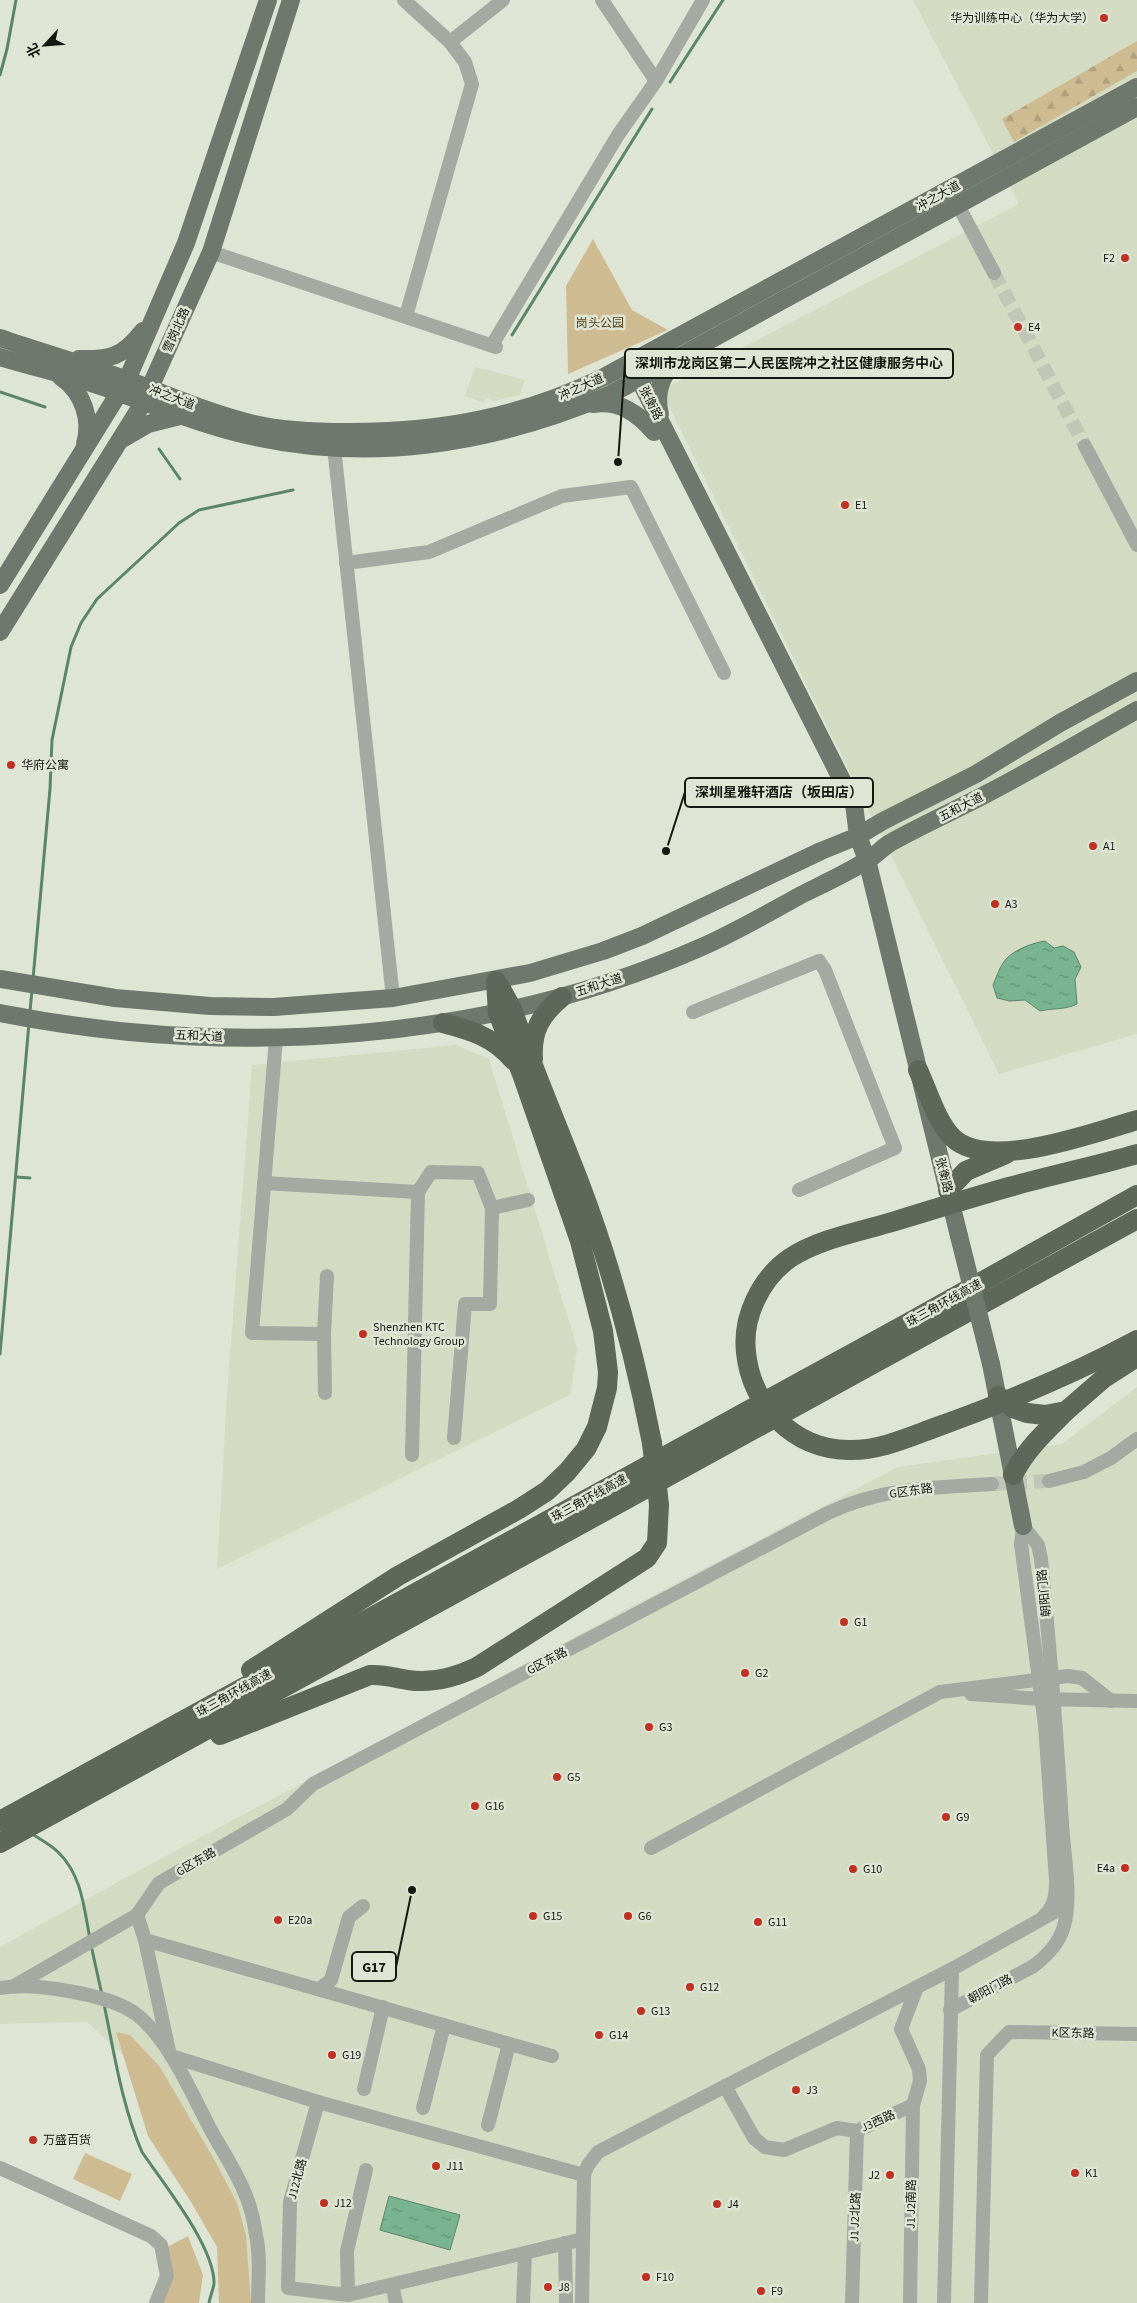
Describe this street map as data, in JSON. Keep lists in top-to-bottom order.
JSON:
{
  "streets": {
    "highway": ["珠三角环线高速"],
    "main road": [
      "冲之大道",
      "雪岗北路",
      "张衡路",
      "五和大道"
    ],
    "street": [
      "G区东路",
      "朝阳门路",
      "K区东路",
      "J3西路",
      "J12北路",
      "J1 J2南路",
      "J1 J2北路"
    ]
  },
  "crossings": [
    ["冲之大道", "雪岗北路"],
    ["冲之大道", "张衡路"],
    ["张衡路", "五和大道"],
    ["张衡路", "朝阳门路"],
    ["J3西路", "J1 J2南路"],
    ["J3西路", "J1 J2北路"]
  ],
  "parks": ["岗头公园"],
  "places": [
    "华为训练中心（华为大学）",
    "F2",
    "E4",
    "深圳市龙岗区第二人民医院冲之社区健康服务中心",
    "E1",
    "华府公寓",
    "A1",
    "深圳星雅轩酒店（坂田店）",
    "A3",
    "Shenzhen KTC Technology Group",
    "G1",
    "G2",
    "G3",
    "G5",
    "G16",
    "G9",
    "E4a",
    "G10",
    "G17",
    "G15",
    "G6",
    "E20a",
    "G11",
    "G12",
    "G13",
    "G14",
    "G19",
    "J3",
    "万盛百货",
    "J11",
    "K1",
    "J2",
    "J12",
    "J4",
    "F10",
    "J8",
    "F9"
  ],
  "north": "bottom left"
}
